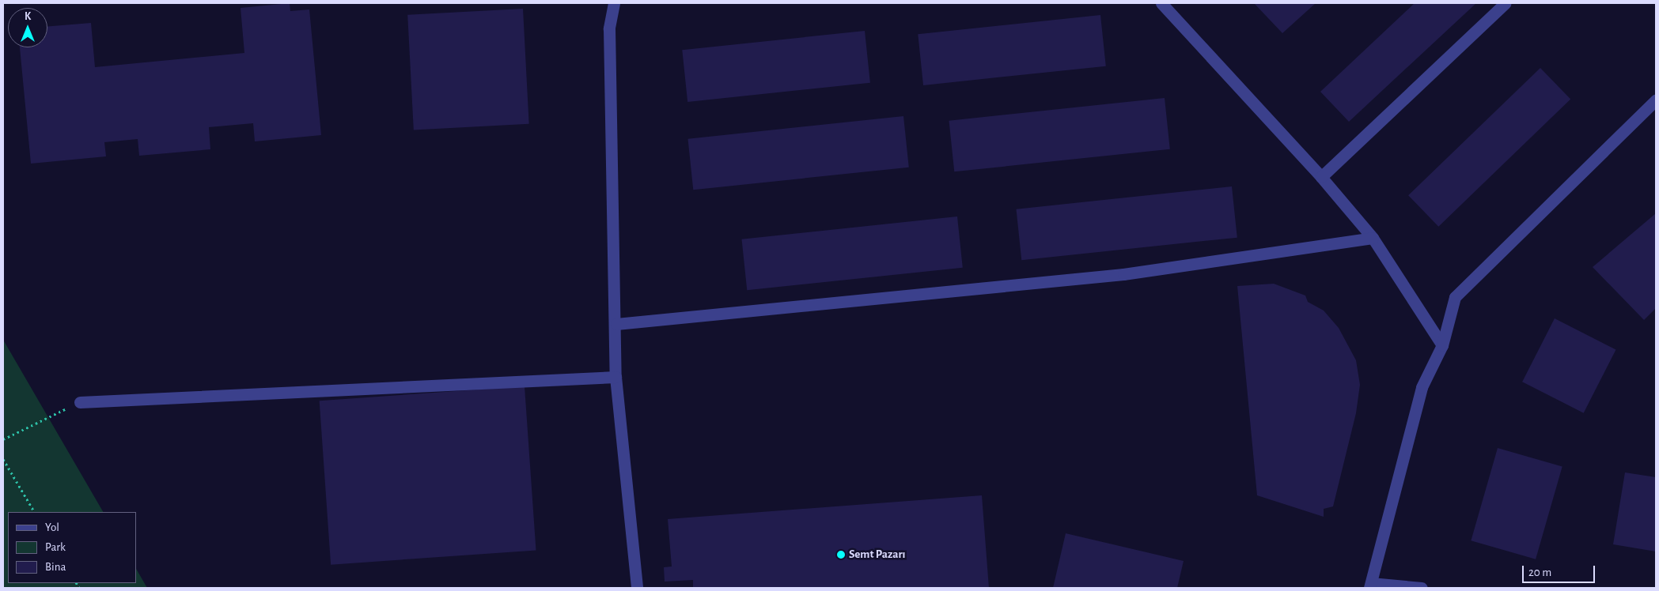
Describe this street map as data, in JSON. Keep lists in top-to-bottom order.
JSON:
{
  "places": ["Semt Pazarı"],
  "legend": ["Yol", "Park", "Bina"],
  "scale_bar": "20 m",
  "north": "top"
}
